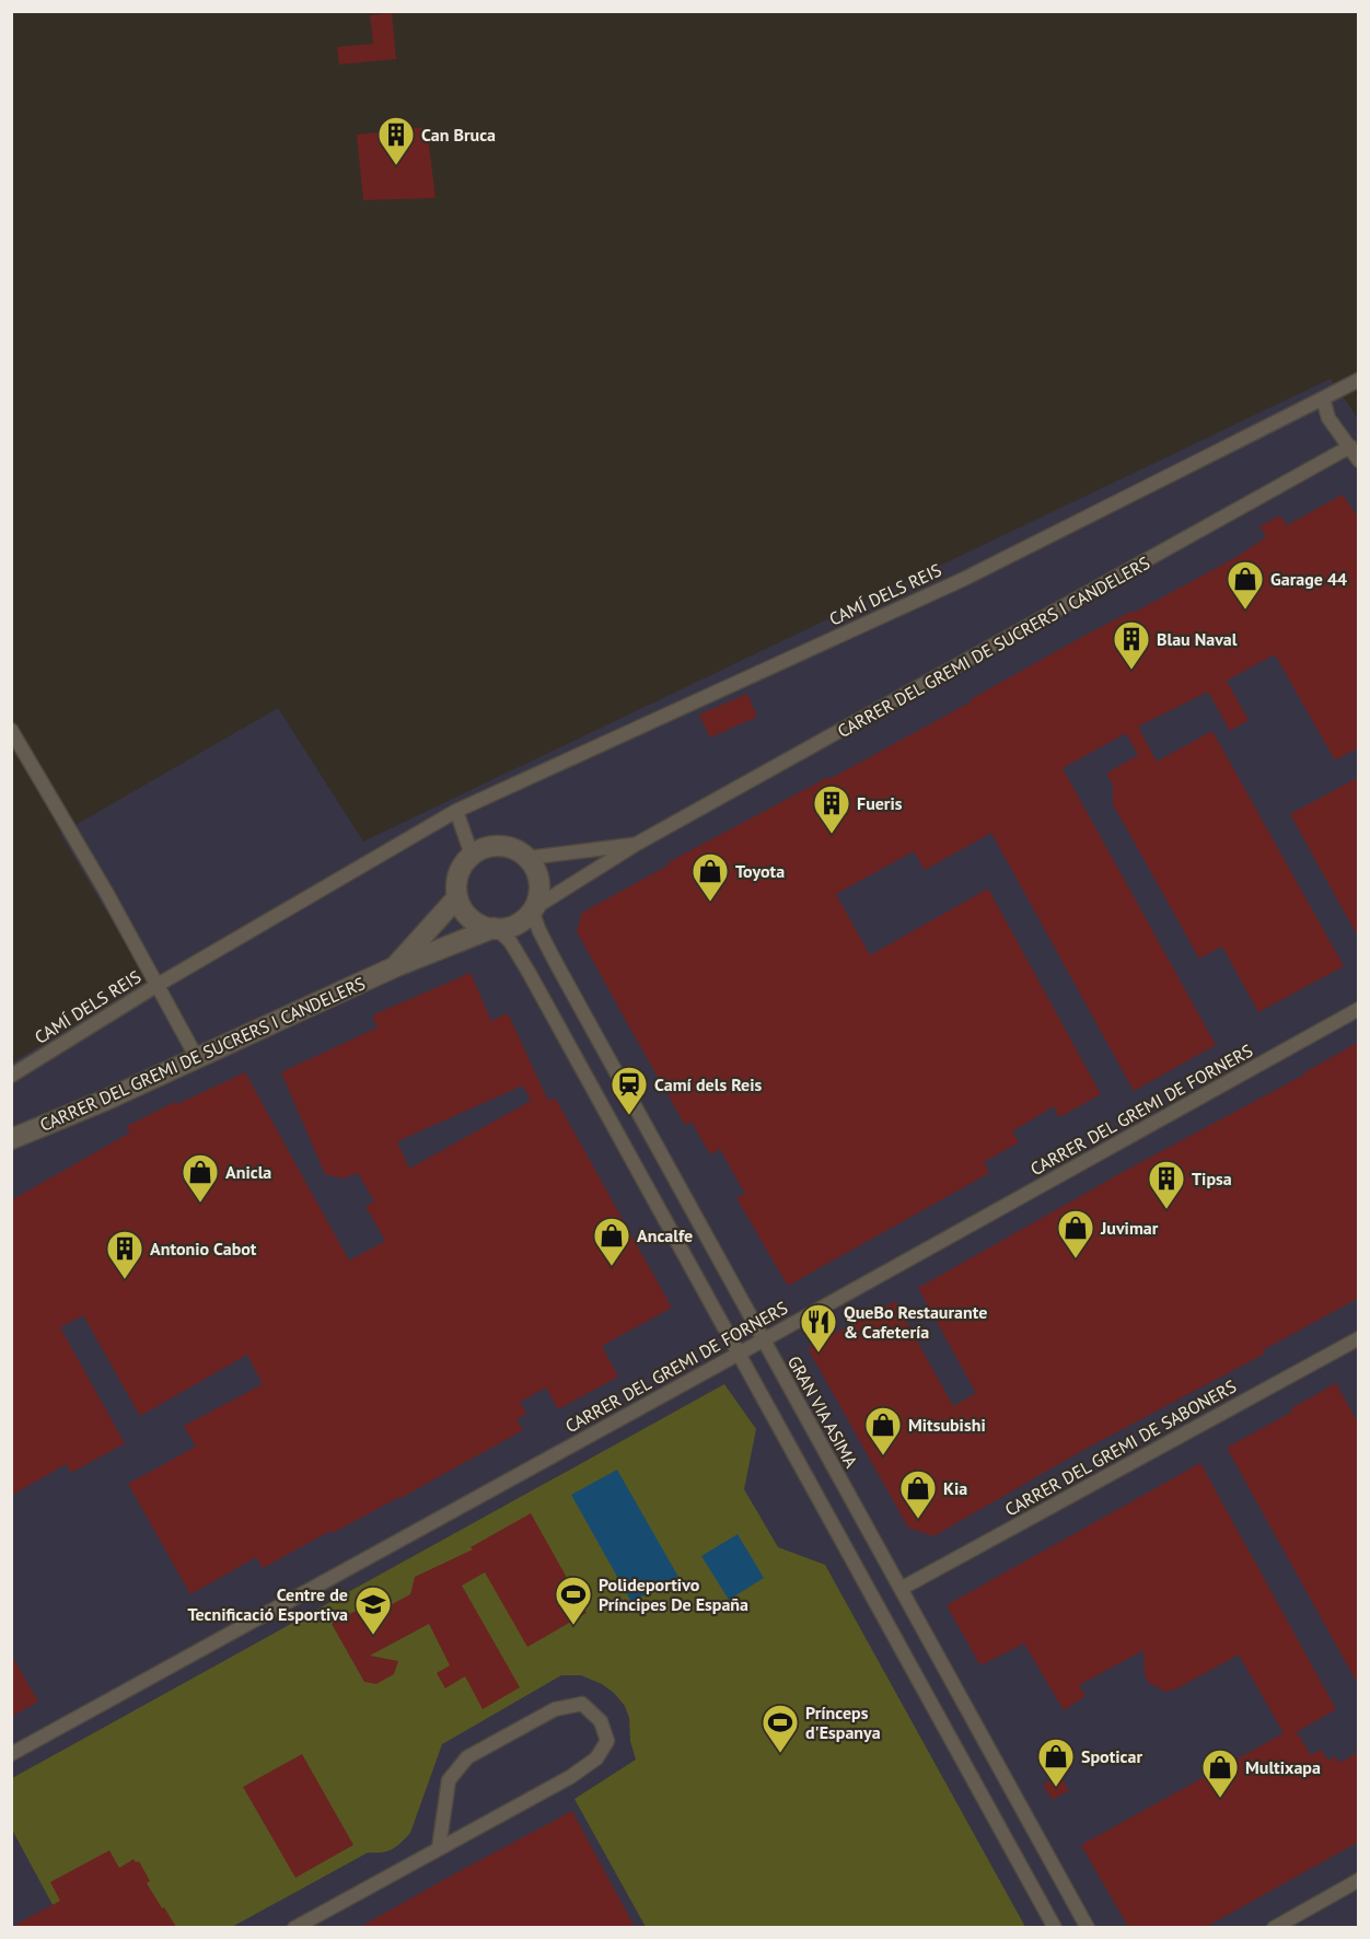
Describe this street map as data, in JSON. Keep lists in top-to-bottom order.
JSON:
{
  "streets": {
    "street": [
      "CAMÍ DELS REIS",
      "CARRER DEL GREMI DE SUCRERS I CANDELERS",
      "CARRER DEL GREMI DE FORNERS",
      "GRAN VIA ASIMA",
      "CARRER DEL GREMI DE SABONERS"
    ]
  },
  "crossings": [
    ["CARRER DEL GREMI DE SUCRERS I CANDELERS", "GRAN VIA ASIMA"],
    ["CARRER DEL GREMI DE FORNERS", "GRAN VIA ASIMA"],
    ["GRAN VIA ASIMA", "CARRER DEL GREMI DE SABONERS"]
  ],
  "places": {
    "building": [
      "Can Bruca",
      "Blau Naval",
      "Fueris",
      "Tipsa",
      "Antonio Cabot"
    ],
    "shop": [
      "Garage 44",
      "Toyota",
      "Anicla",
      "Juvimar",
      "Ancalfe",
      "Mitsubishi",
      "Kia",
      "Spoticar",
      "Multixapa"
    ],
    "station": ["Camí dels Reis"],
    "restaurant": ["QueBo Restaurante & Cafetería"],
    "sports": ["Polideportivo Príncipes De España", "Prínceps d'Espanya"],
    "school or university": ["Centre de Tecnificació Esportiva"]
  }
}
